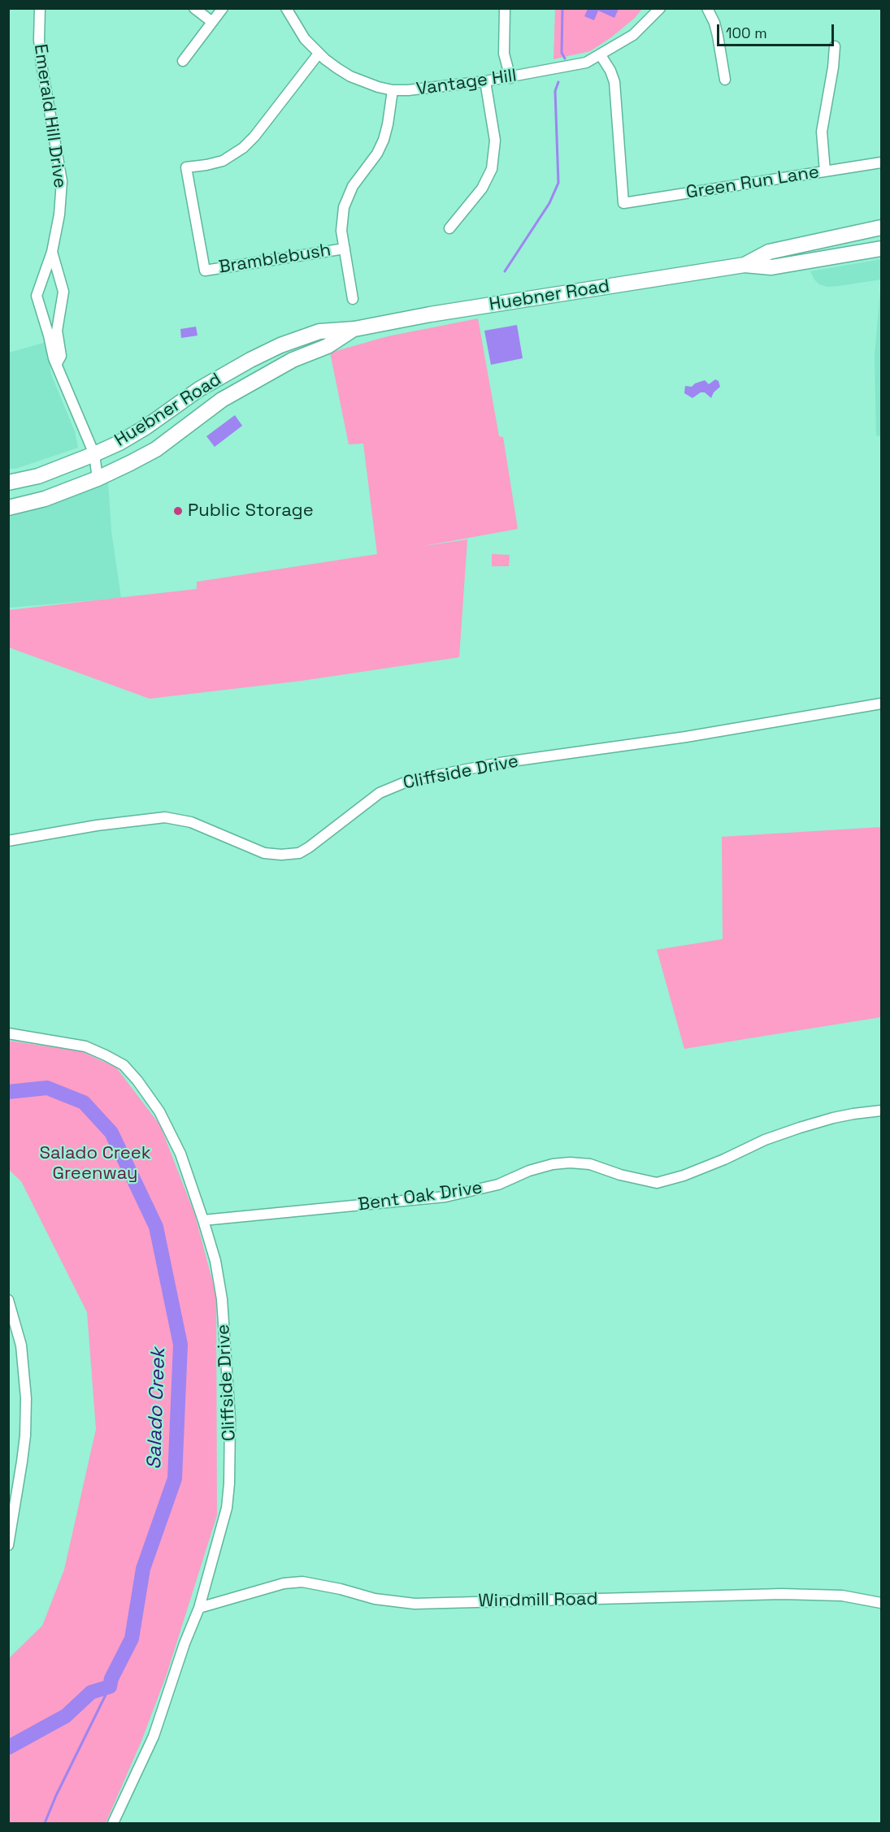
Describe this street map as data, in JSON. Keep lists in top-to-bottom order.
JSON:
{
  "streets": {
    "main road": ["Huebner Road"],
    "street": [
      "Vantage Hill",
      "Emerald Hill Drive",
      "Green Run Lane",
      "Bramblebush",
      "Cliffside Drive",
      "Bent Oak Drive",
      "Windmill Road"
    ]
  },
  "crossings": [
    ["Vantage Hill", "Green Run Lane"],
    ["Vantage Hill", "Bramblebush"],
    ["Emerald Hill Drive", "Huebner Road"],
    ["Cliffside Drive", "Bent Oak Drive"],
    ["Cliffside Drive", "Windmill Road"]
  ],
  "water": ["Salado Creek"],
  "parks": ["Salado Creek Greenway"],
  "places": ["Public Storage"],
  "scale_bar": "100 m"
}
